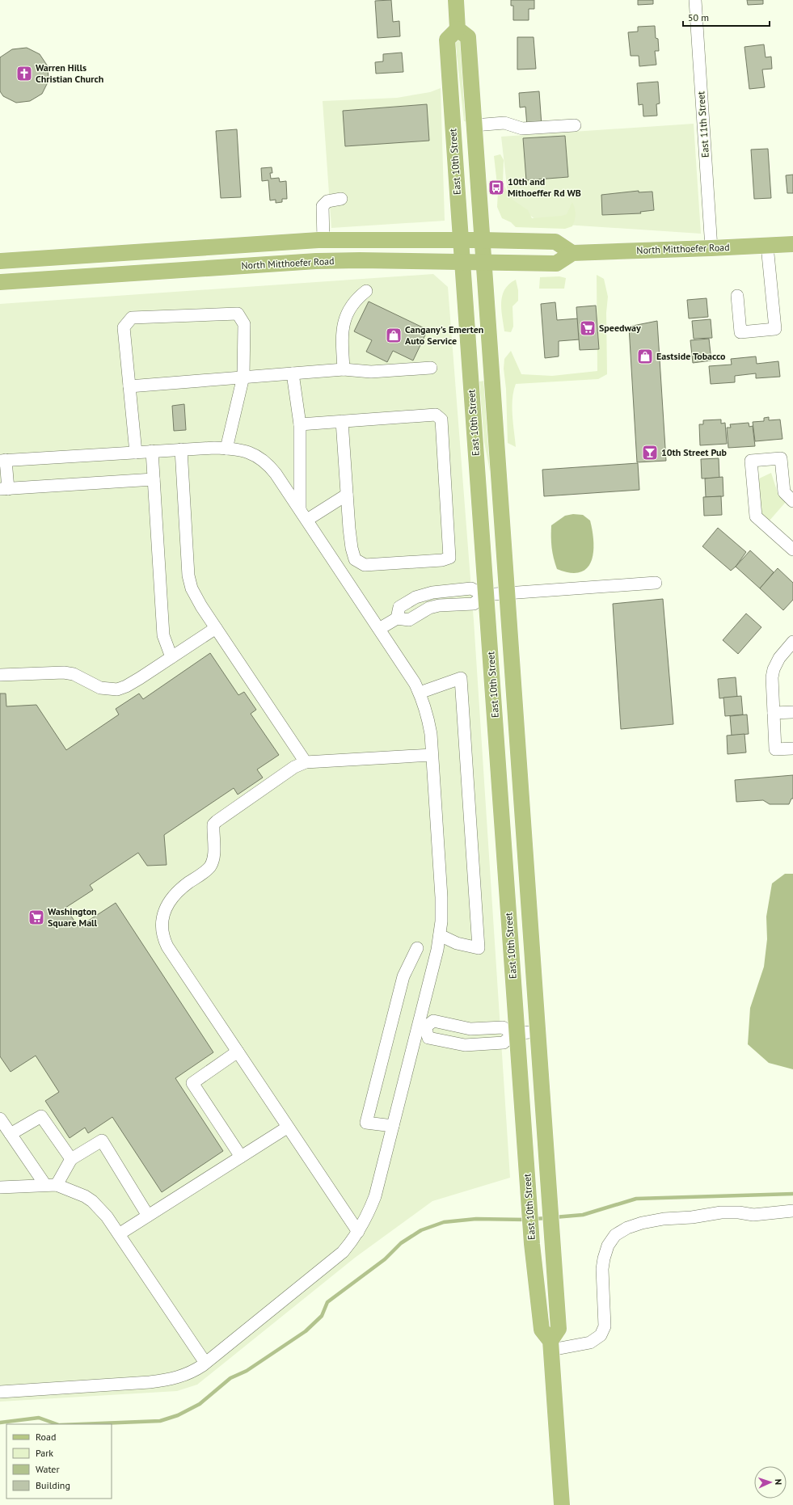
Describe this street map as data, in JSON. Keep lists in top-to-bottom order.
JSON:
{
  "streets": {
    "main road": ["East 10th Street", "North Mitthoefer Road"],
    "street": ["East 11th Street"]
  },
  "crossings": [
    ["East 11th Street", "North Mitthoefer Road"],
    ["East 10th Street", "North Mitthoefer Road"]
  ],
  "places": {
    "church": ["Warren Hills Christian Church"],
    "bus stop": ["10th and Mithoeffer Rd WB"],
    "supermarket": ["Speedway", "Washington Square Mall"],
    "shop": ["Cangany's Emerten Auto Service", "Eastside Tobacco"],
    "bar": ["10th Street Pub"]
  },
  "legend": [
    "Road",
    "Park",
    "Water",
    "Building"
  ],
  "scale_bar": "50 m",
  "north": "right"
}
